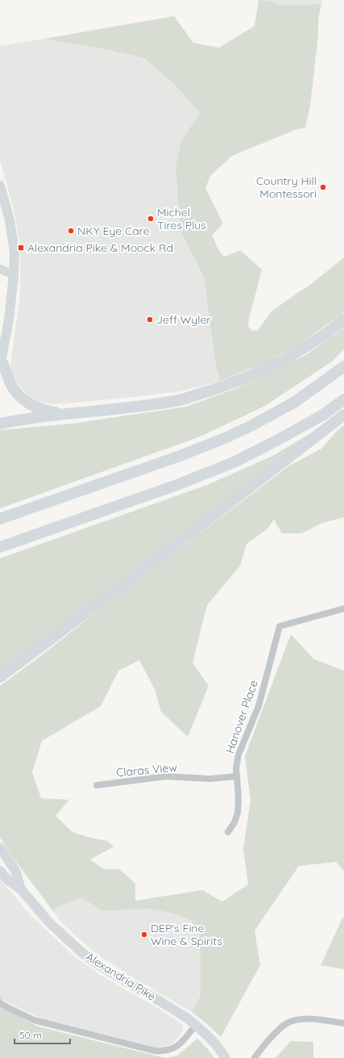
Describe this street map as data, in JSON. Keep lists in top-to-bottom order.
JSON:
{
  "streets": {
    "main road": ["Alexandria Pike"],
    "street": ["Hanover Place", "Claras View"]
  },
  "crossings": [
    ["Hanover Place", "Claras View"]
  ],
  "places": {
    "other": [
      "Country Hill Montessori",
      "Michel Tires Plus",
      "NKY Eye Care",
      "Jeff Wyler",
      "DEP's Fine Wine & Spirits"
    ],
    "transit": ["Alexandria Pike & Moock Rd"]
  },
  "scale_bar": "50 m"
}
